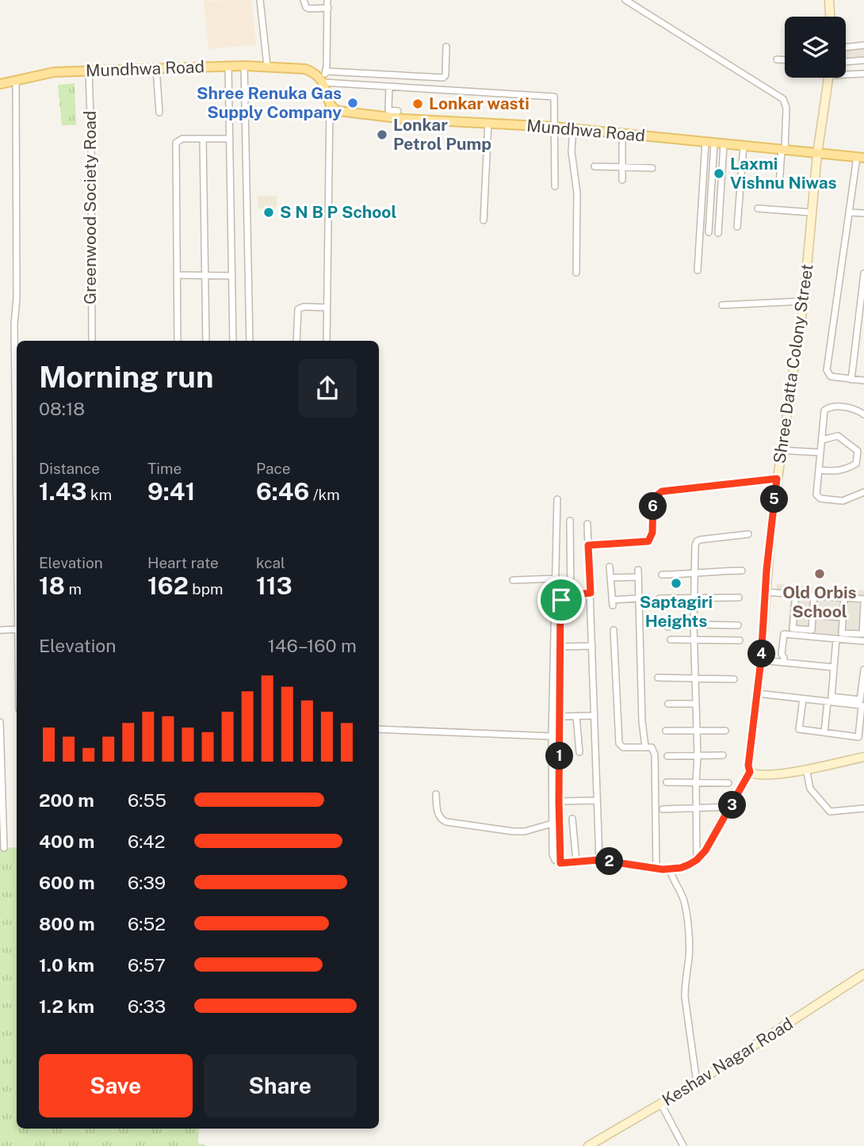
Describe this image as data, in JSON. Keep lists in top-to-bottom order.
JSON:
{
  "streets": {
    "main road": ["Mundhwa Road"],
    "street": ["Greenwood Society Road", "Shree Datta Colony Street", "Keshav Nagar Road"]
  },
  "crossings": [
    ["Mundhwa Road", "Greenwood Society Road"],
    ["Mundhwa Road", "Shree Datta Colony Street"]
  ],
  "places": [
    "Shree Renuka Gas Supply Company",
    "Lonkar wasti",
    "Lonkar Petrol Pump",
    "Laxmi Vishnu Niwas",
    "S N B P School",
    "Old Orbis School",
    "Saptagiri Heights"
  ],
  "page": {
    "heading": ["Morning run", "08:18"],
    "stats": [
      ["Distance", "1.43 km"],
      ["Time", "9:41"],
      ["Pace", "6:46 /km"],
      ["Elevation", "18 m"],
      ["Heart rate", "162 bpm"],
      ["kcal", "113"]
    ],
    "pins": [
      "5",
      "6",
      "4",
      "1",
      "3",
      "2"
    ],
    "chart": ["Elevation", "146–160 m"],
    "list": [
      {
        "name": "200 m",
        "note": "6:55"
      },
      {
        "name": "400 m",
        "note": "6:42"
      },
      {
        "name": "600 m",
        "note": "6:39"
      },
      {
        "name": "800 m",
        "note": "6:52"
      },
      {
        "name": "1.0 km",
        "note": "6:57"
      },
      {
        "name": "1.2 km",
        "note": "6:33"
      }
    ],
    "buttons": ["Save", "Share"]
  }
}
